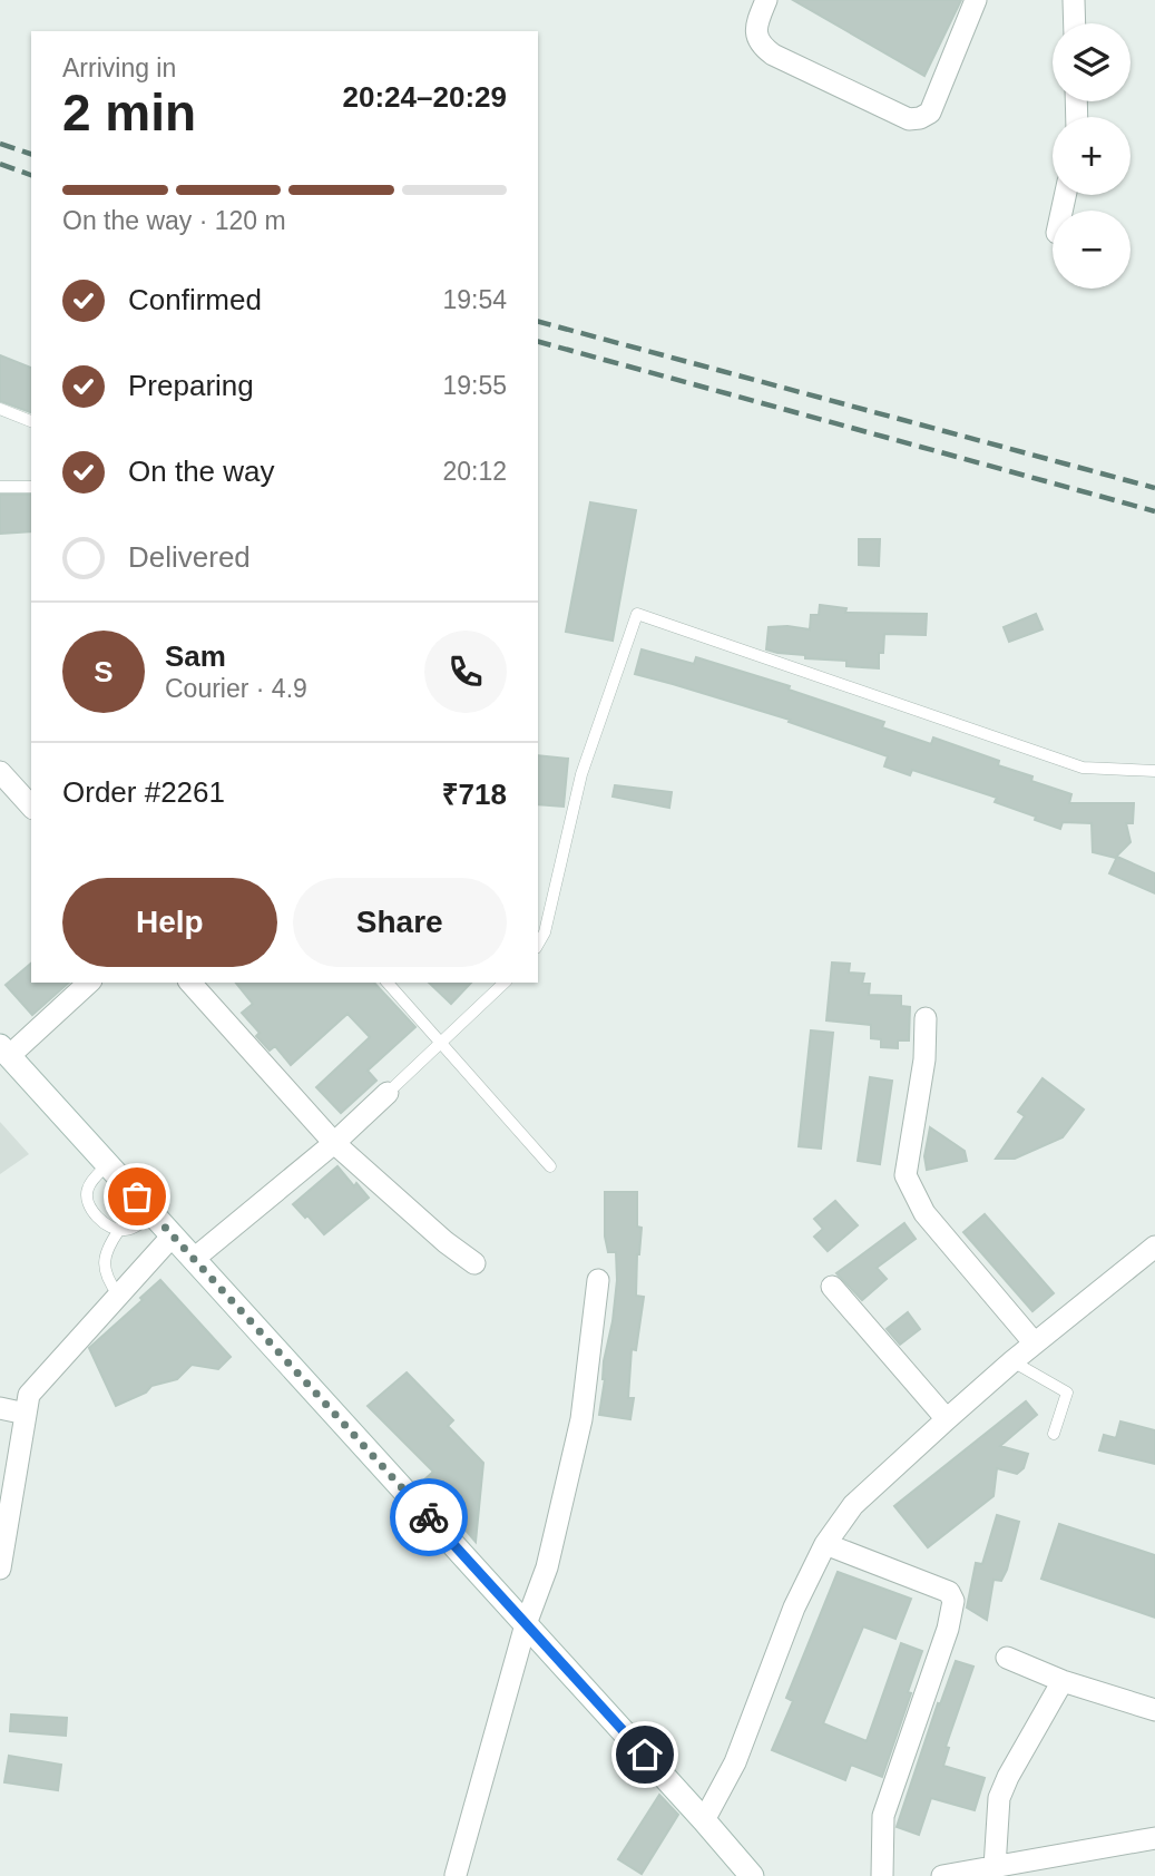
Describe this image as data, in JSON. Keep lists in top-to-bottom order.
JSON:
{
  "page": {
    "map_buttons": ["+", "−"],
    "heading": ["2 min", "Arriving in", "20:24–20:29"],
    "panel": [
      "Sam",
      "Courier · 4.9",
      "Order #2261",
      "₹718"
    ],
    "bar": "On the way · 120 m",
    "list": [
      ["Confirmed", "19:54"],
      ["Preparing", "19:55"],
      ["On the way", "20:12"],
      "Delivered"
    ],
    "round": "S",
    "buttons": ["Help", "Share"]
  }
}
